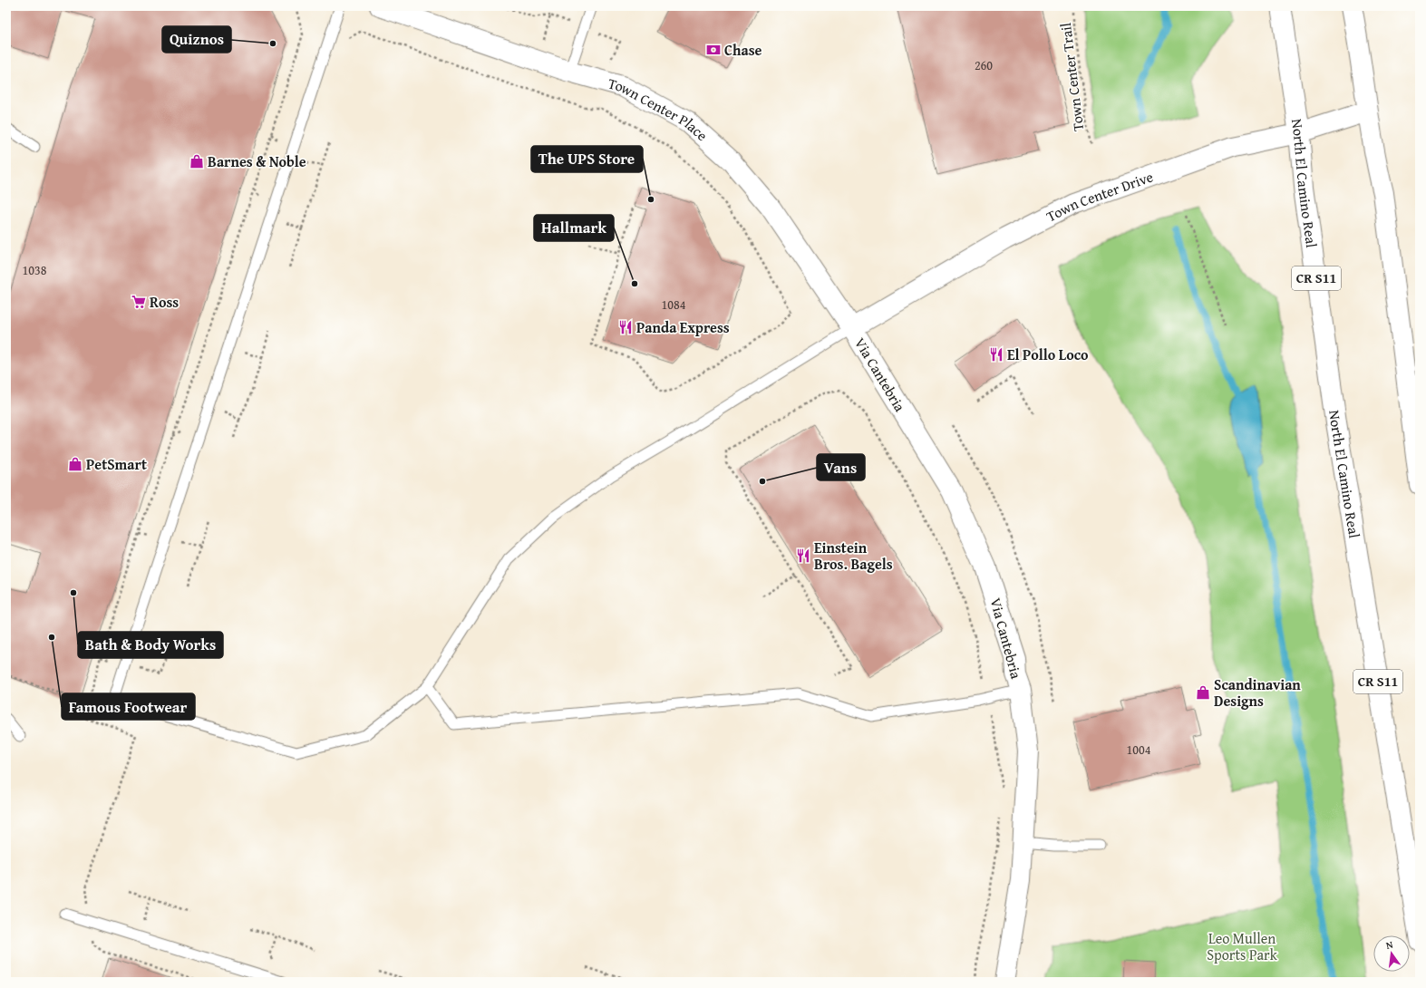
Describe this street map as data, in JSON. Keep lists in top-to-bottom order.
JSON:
{
  "streets": {
    "main road": [
      "Town Center Place",
      "North El Camino Real",
      "Town Center Drive",
      "CR S11",
      "Via Cantebria"
    ],
    "path": ["Town Center Trail"]
  },
  "crossings": [
    ["Town Center Place", "Town Center Drive"],
    ["Town Center Place", "Via Cantebria"],
    ["North El Camino Real", "Town Center Drive"],
    ["Town Center Drive", "Via Cantebria"]
  ],
  "parks": ["Leo Mullen Sports Park"],
  "places": {
    "other": [
      "Quiznos",
      "The UPS Store",
      "Hallmark",
      "Vans",
      "Bath & Body Works",
      "Famous Footwear"
    ],
    "bank": ["Chase"],
    "shop": ["Barnes & Noble", "PetSmart", "Scandinavian Designs"],
    "supermarket": ["Ross"],
    "restaurant": ["Panda Express", "El Pollo Loco", "Einstein Bros. Bagels"]
  },
  "house_numbers": [
    "260",
    "1038",
    "1084",
    "1004"
  ],
  "north": "top"
}
